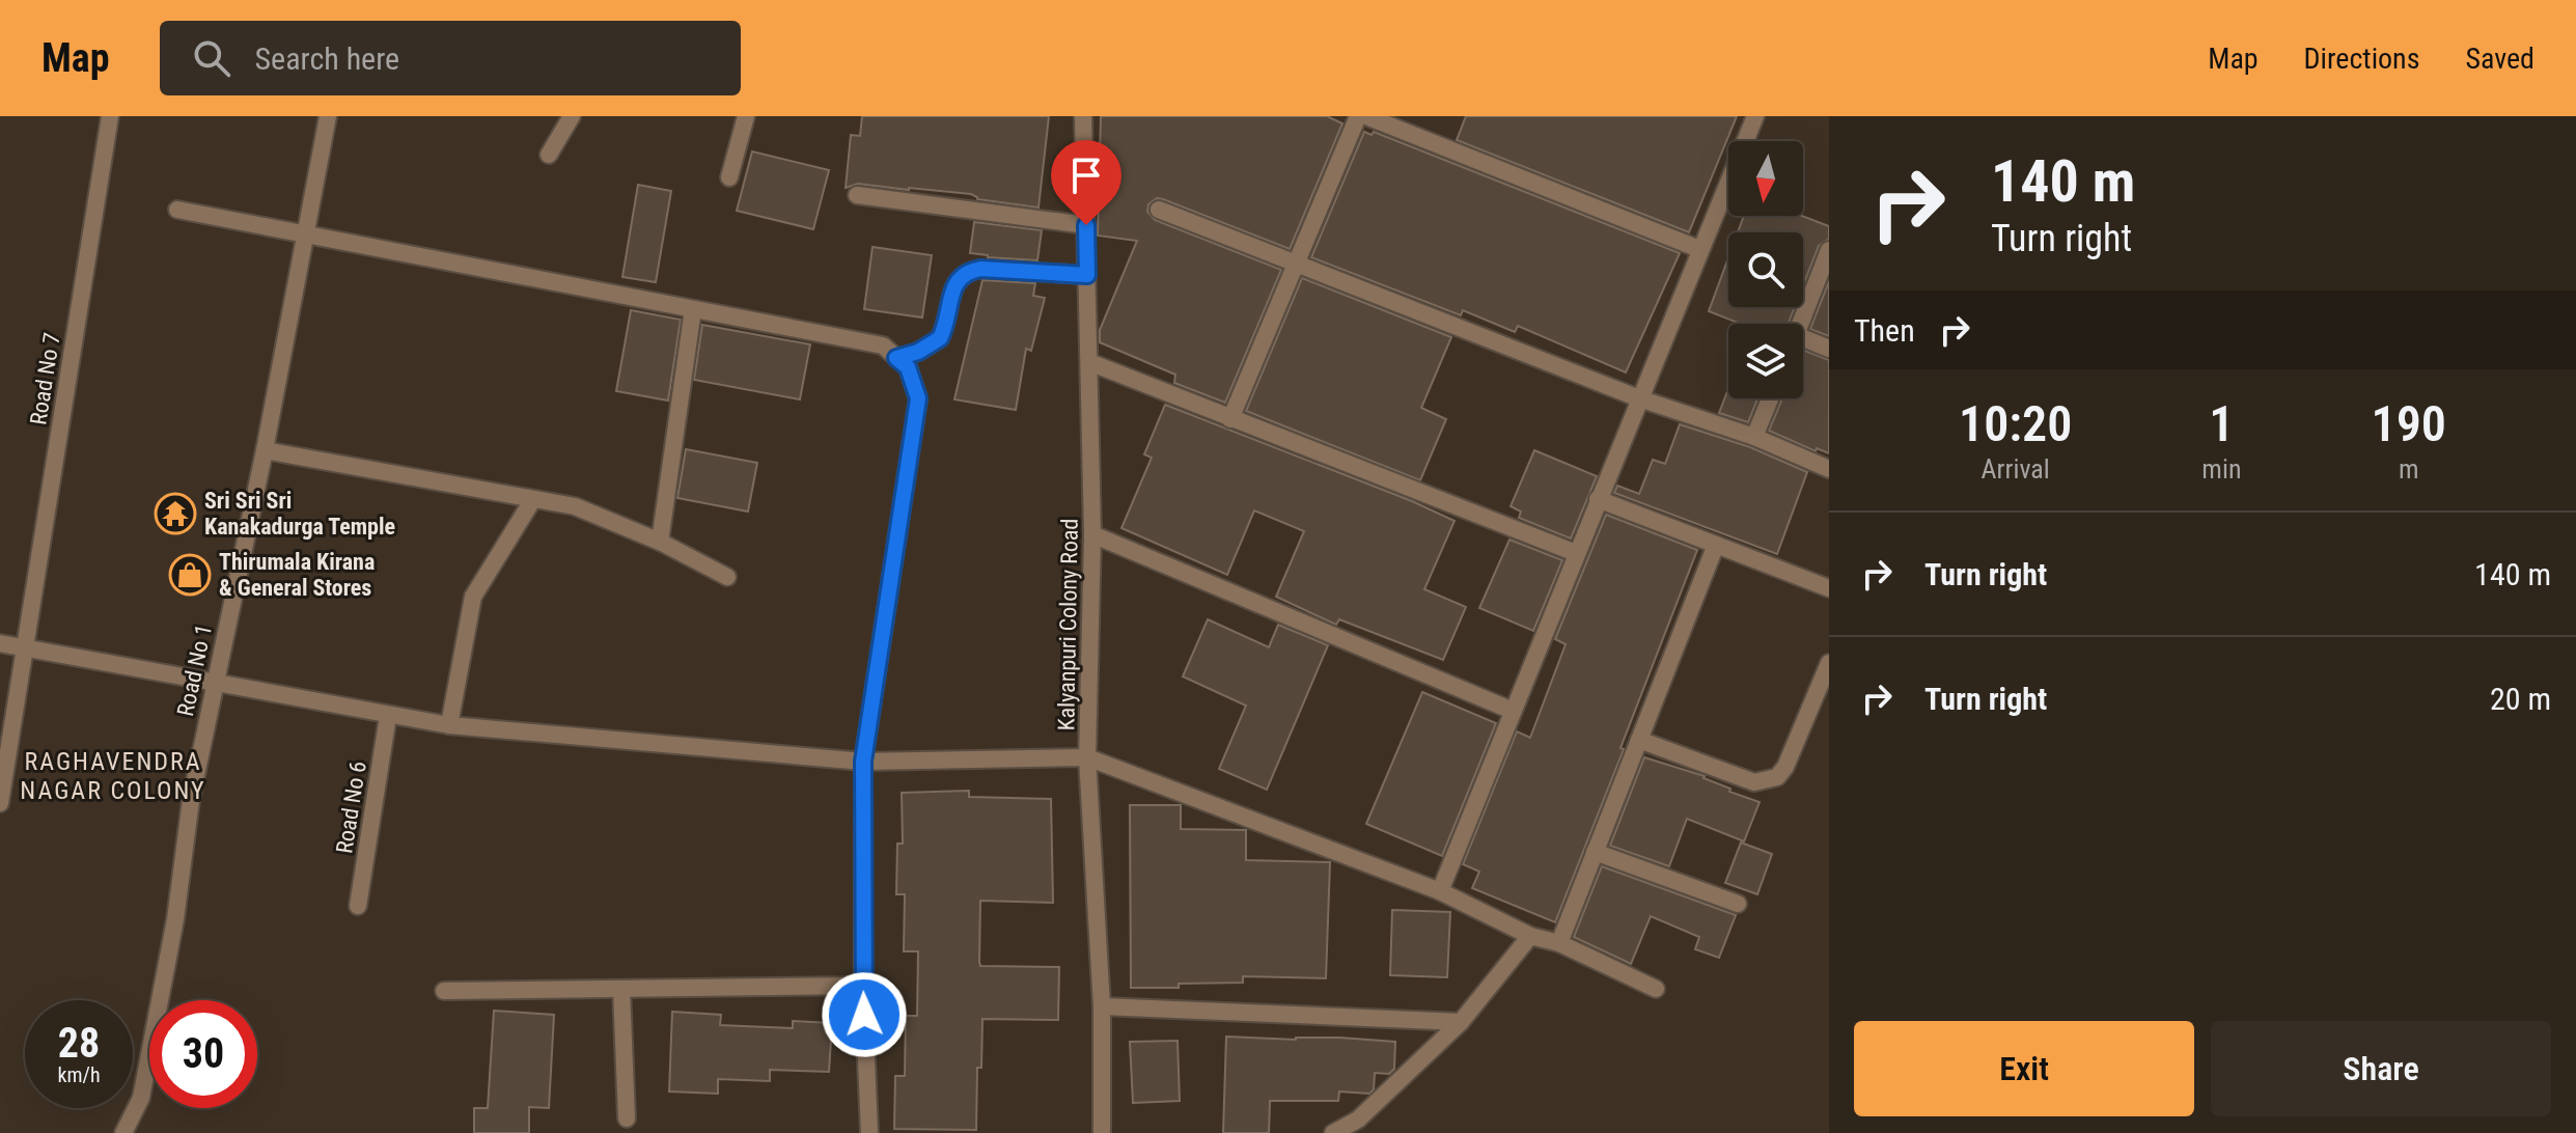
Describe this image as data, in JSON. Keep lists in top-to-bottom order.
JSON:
{
  "streets": {
    "street": [
      "Road No 7",
      "Kalyanpuri Colony Road",
      "Road No 1",
      "Road No 6"
    ]
  },
  "districts": ["RAGHAVENDRA NAGAR COLONY"],
  "places": {
    "temple": ["Sri Sri Sri Kanakadurga Temple"],
    "shop": ["Thirumala Kirana & General Stores"]
  },
  "north": "bottom",
  "page": {
    "header": "Map",
    "search": "Search here",
    "nav": ["Map", "Directions", "Saved"],
    "turn": ["140 m", "Turn right"],
    "then": "Then",
    "eta": [
      "10:20",
      "Arrival",
      "1",
      "min",
      "190",
      "m"
    ],
    "list": [
      {
        "name": "Turn right",
        "value": "140 m"
      },
      {
        "name": "Turn right",
        "value": "20 m"
      }
    ],
    "speed": "28 km/h",
    "limit": "30",
    "buttons": ["Exit", "Share"]
  }
}
